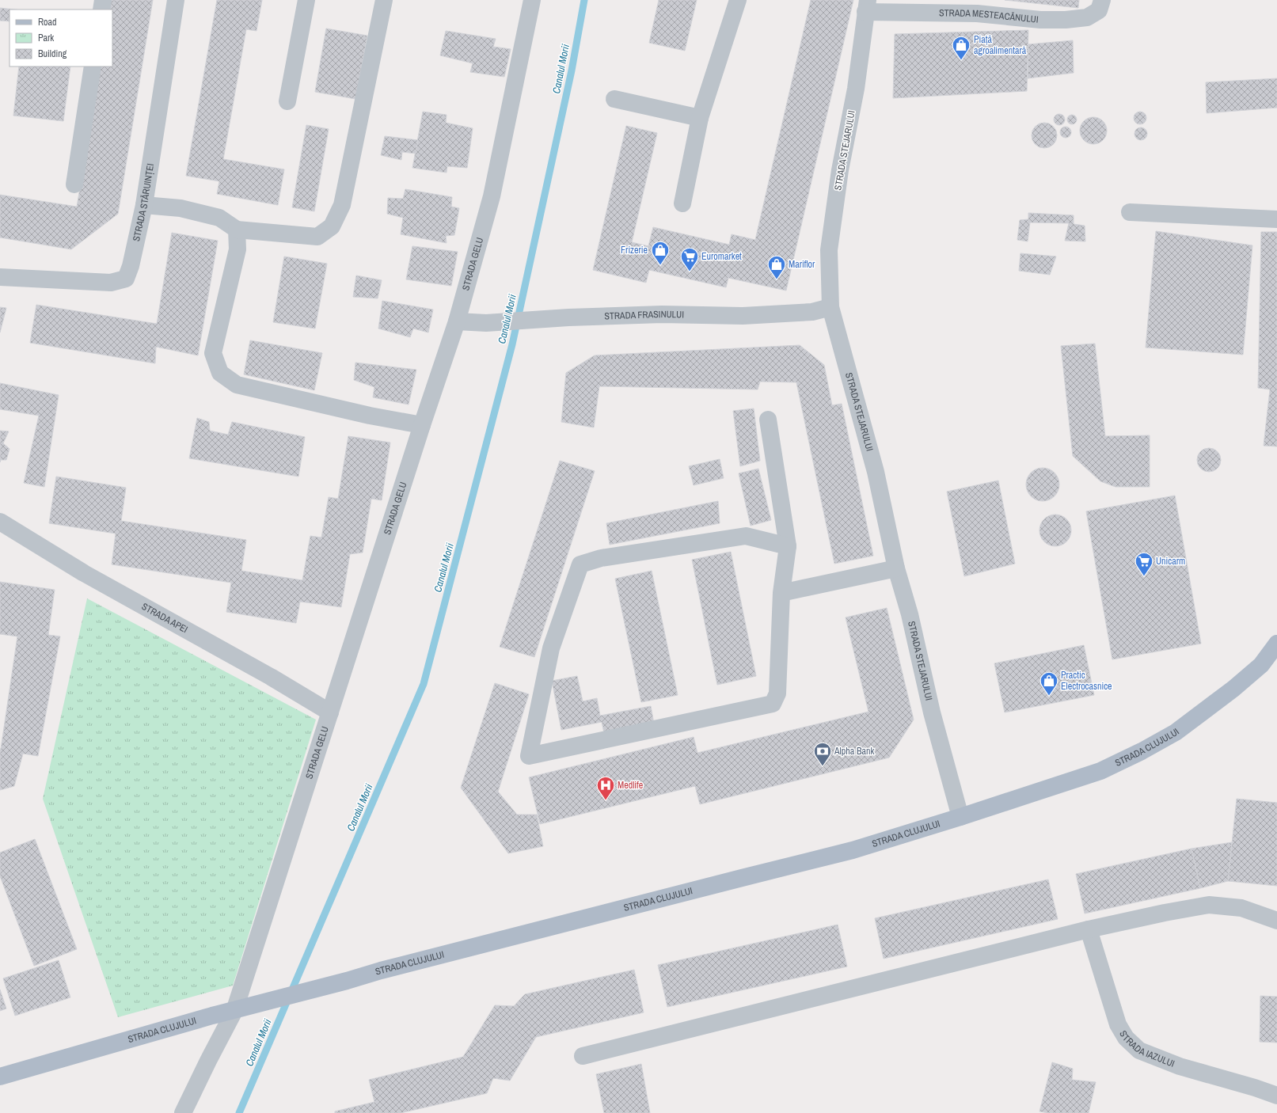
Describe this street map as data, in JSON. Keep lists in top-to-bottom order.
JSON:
{
  "streets": {
    "main road": ["STRADA CLUJULUI"],
    "street": [
      "STRADA MESTEACĂNULUI",
      "STRADA STEJARULUI",
      "STRADA STĂRUINȚEI",
      "STRADA GELU",
      "STRADA FRASINULUI",
      "STRADA APEI",
      "STRADA IAZULUI"
    ]
  },
  "crossings": [
    ["STRADA MESTEACĂNULUI", "STRADA STEJARULUI"],
    ["STRADA STEJARULUI", "STRADA FRASINULUI"],
    ["STRADA STEJARULUI", "STRADA CLUJULUI"],
    ["STRADA GELU", "STRADA FRASINULUI"],
    ["STRADA GELU", "STRADA APEI"],
    ["STRADA GELU", "STRADA CLUJULUI"]
  ],
  "water": ["Canalul Morii"],
  "places": {
    "shop": [
      "Piață agroalimentară",
      "Frizerie",
      "Mariflor",
      "Practic Electrocasnice"
    ],
    "supermarket": ["Euromarket", "Unicarm"],
    "bank": ["Alpha Bank"],
    "hospital": ["Medlife"]
  },
  "legend": ["Road", "Park", "Building"]
}
